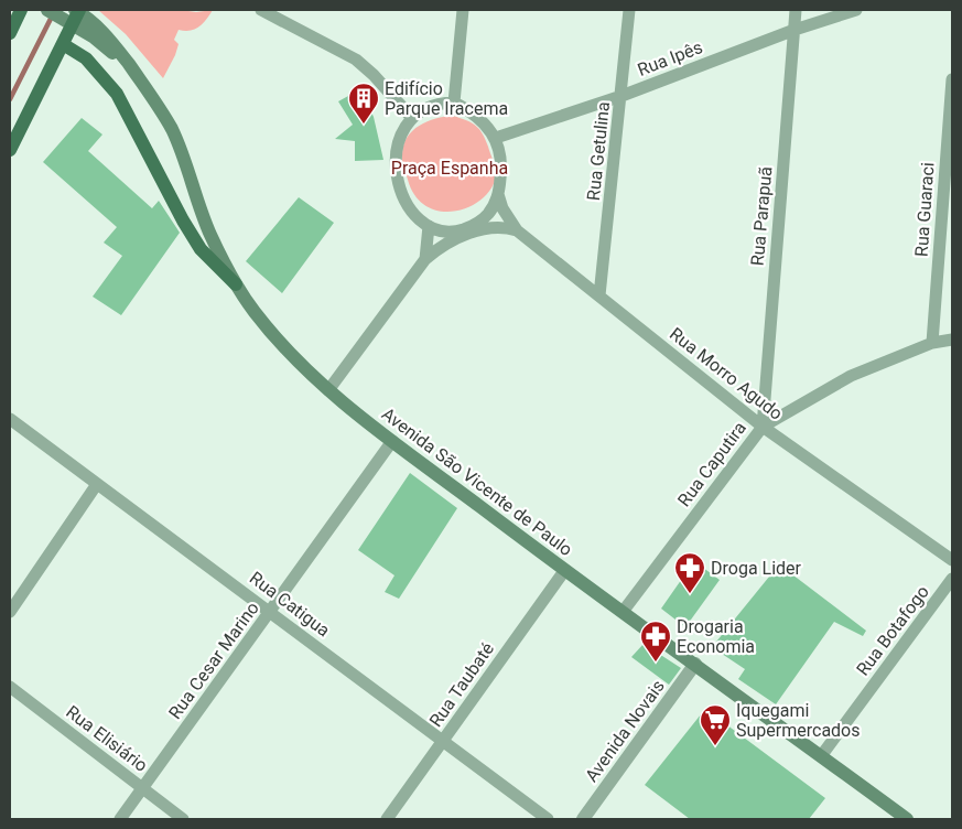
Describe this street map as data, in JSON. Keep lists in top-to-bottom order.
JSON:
{
  "streets": {
    "main road": ["Avenida São Vicente de Paulo"],
    "street": [
      "Rua Ipês",
      "Rua Getulina",
      "Rua Guaraci",
      "Rua Parapuã",
      "Rua Morro Agudo",
      "Rua Caputira",
      "Rua Catigua",
      "Rua Botafogo",
      "Rua Cesar Marino",
      "Rua Taubaté",
      "Avenida Novais",
      "Rua Elisiário"
    ]
  },
  "crossings": [
    ["Rua Ipês", "Rua Getulina"],
    ["Rua Ipês", "Rua Parapuã"],
    ["Rua Ipês", "Rua Morro Agudo"],
    ["Rua Getulina", "Rua Morro Agudo"],
    ["Rua Guaraci", "Rua Caputira"],
    ["Rua Parapuã", "Rua Morro Agudo"],
    ["Rua Parapuã", "Rua Caputira"],
    ["Rua Morro Agudo", "Rua Caputira"],
    ["Rua Caputira", "Avenida São Vicente de Paulo"],
    ["Avenida São Vicente de Paulo", "Rua Botafogo"],
    ["Avenida São Vicente de Paulo", "Rua Cesar Marino"],
    ["Avenida São Vicente de Paulo", "Rua Taubaté"],
    ["Avenida São Vicente de Paulo", "Avenida Novais"],
    ["Rua Catigua", "Rua Cesar Marino"],
    ["Rua Catigua", "Rua Taubaté"],
    ["Rua Cesar Marino", "Rua Elisiário"]
  ],
  "parks": ["Praça Espanha"],
  "places": {
    "building": ["Edifício Parque Iracema"],
    "pharmacy": ["Droga Lider", "Drogaria Economia"],
    "supermarket": ["Iquegami Supermercados"]
  }
}
